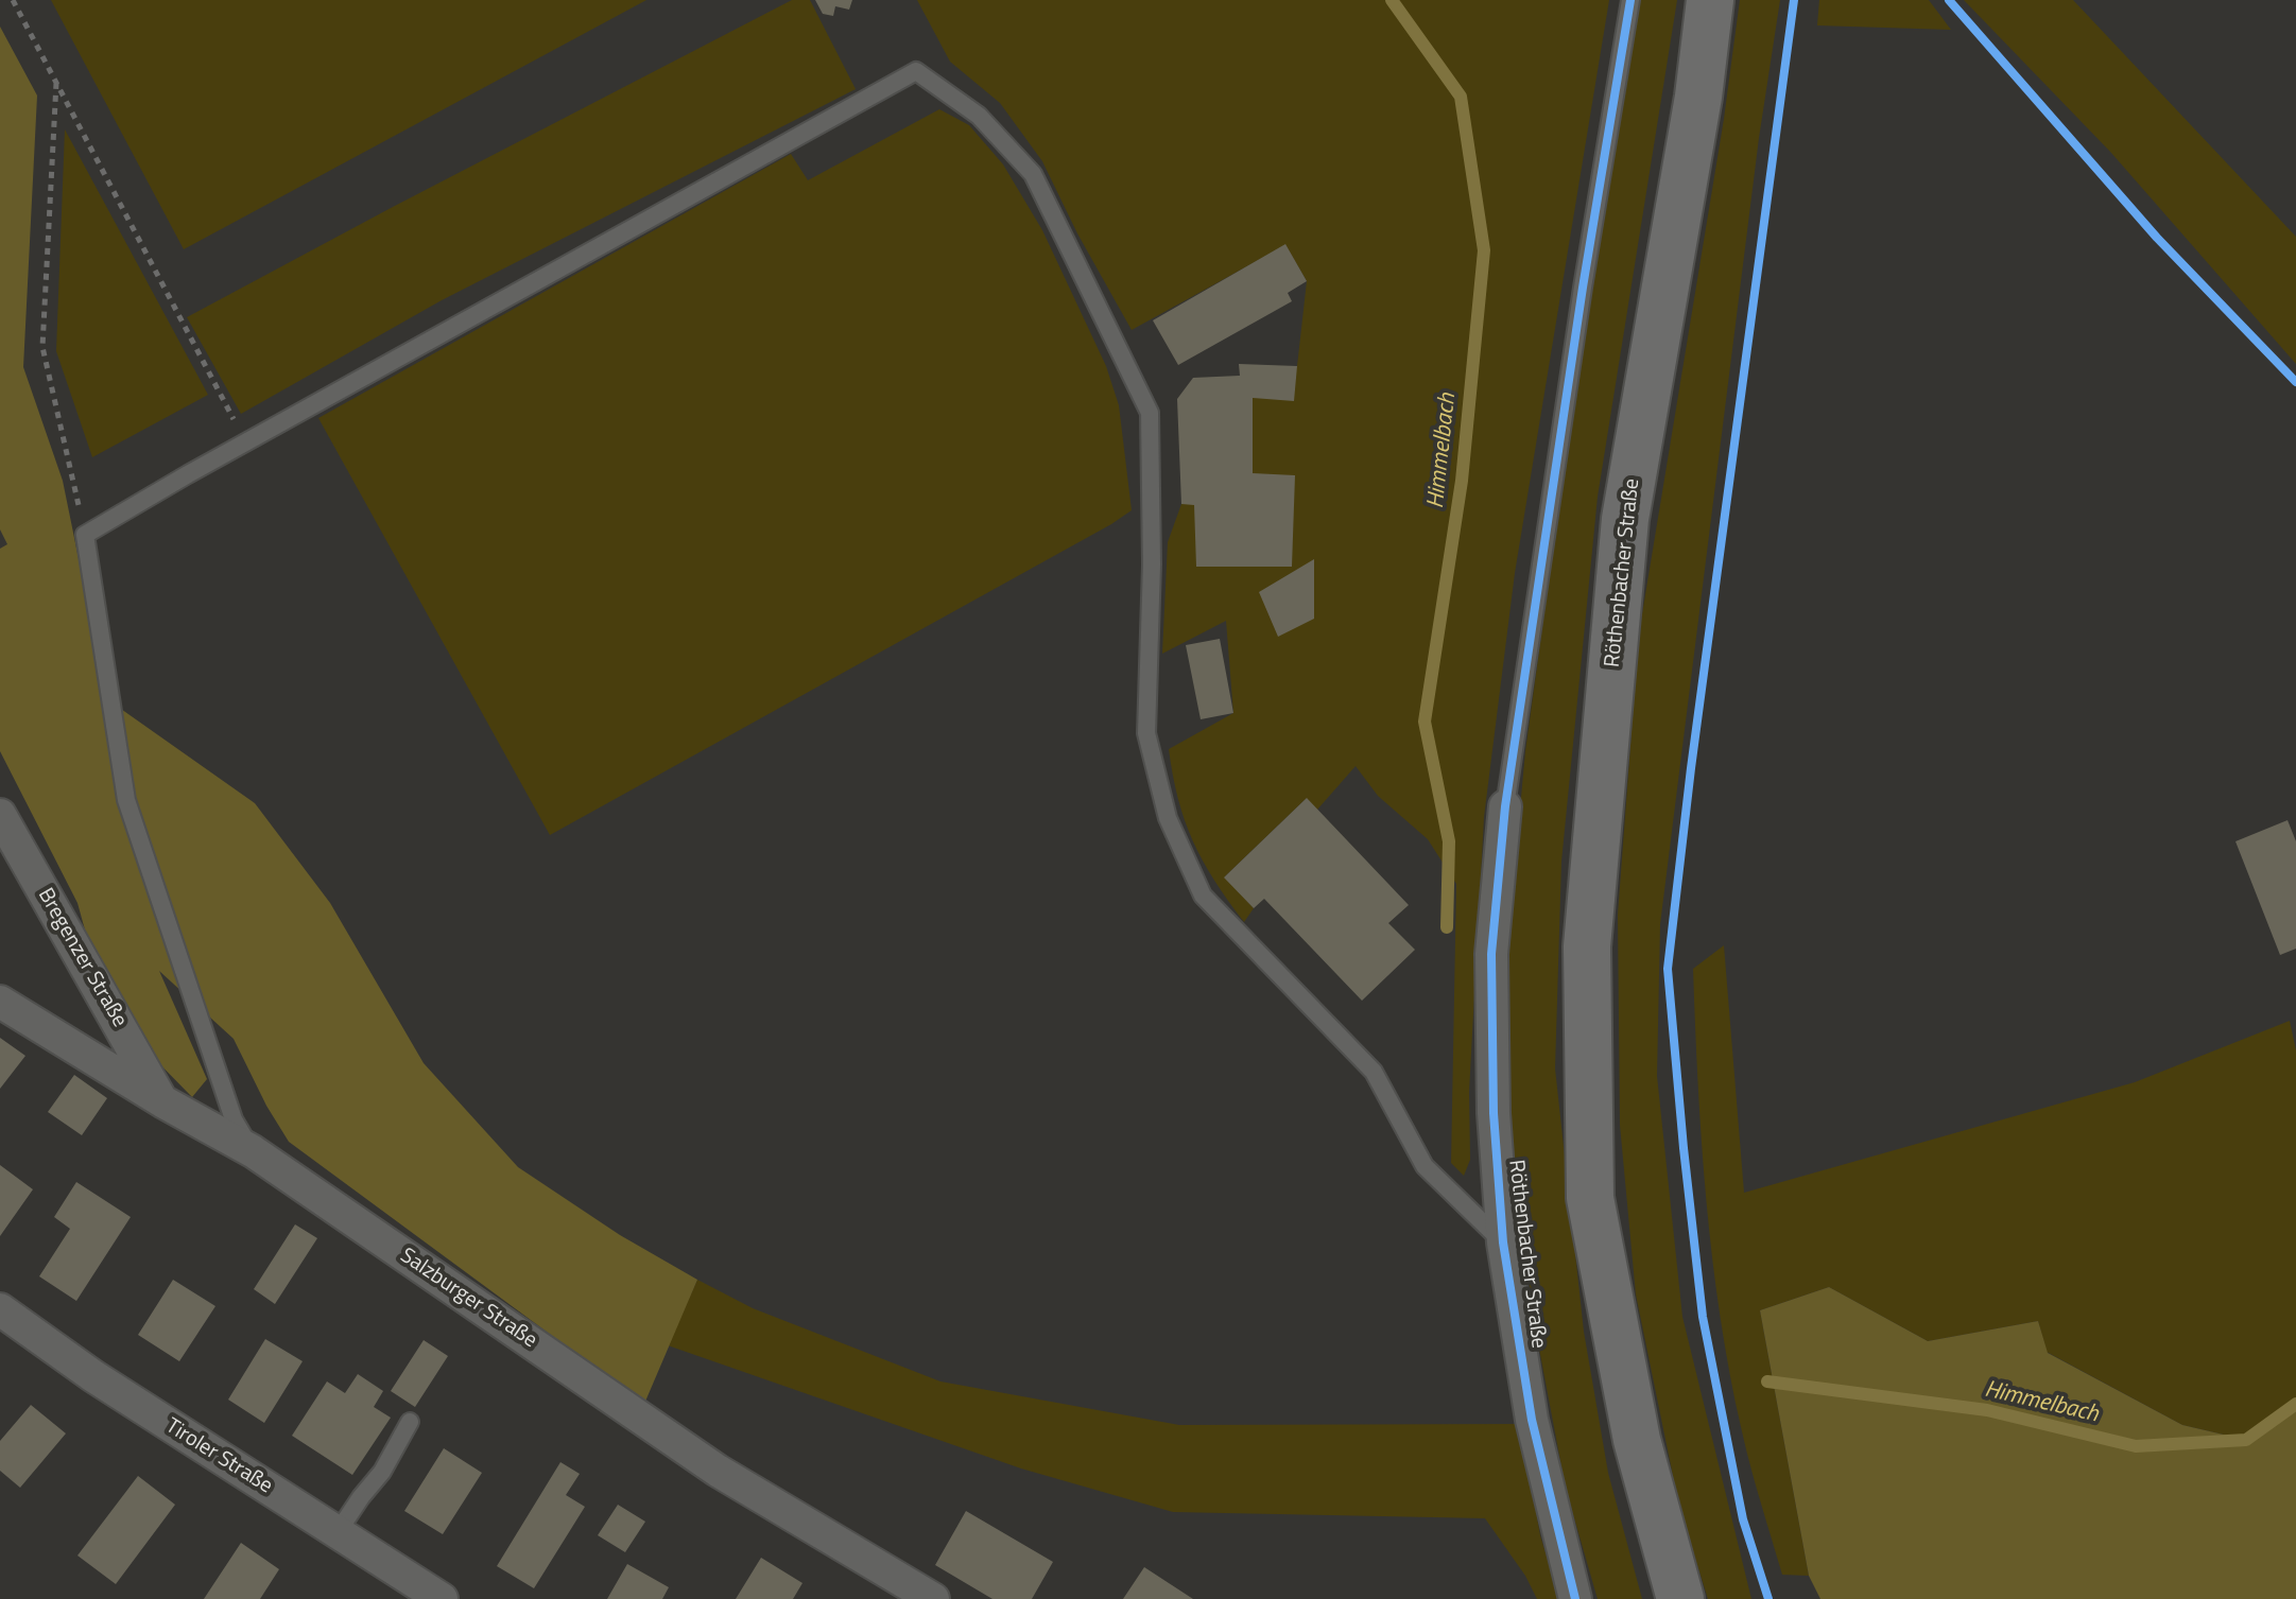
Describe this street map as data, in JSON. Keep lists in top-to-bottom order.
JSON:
{
  "streets": {
    "main road": ["Röthenbacher Straße"],
    "street": ["Bregenzer Straße", "Salzburger Straße", "Tiroler Straße"]
  },
  "crossings": [
    ["Bregenzer Straße", "Salzburger Straße"]
  ],
  "water": ["Himmelbach"]
}
